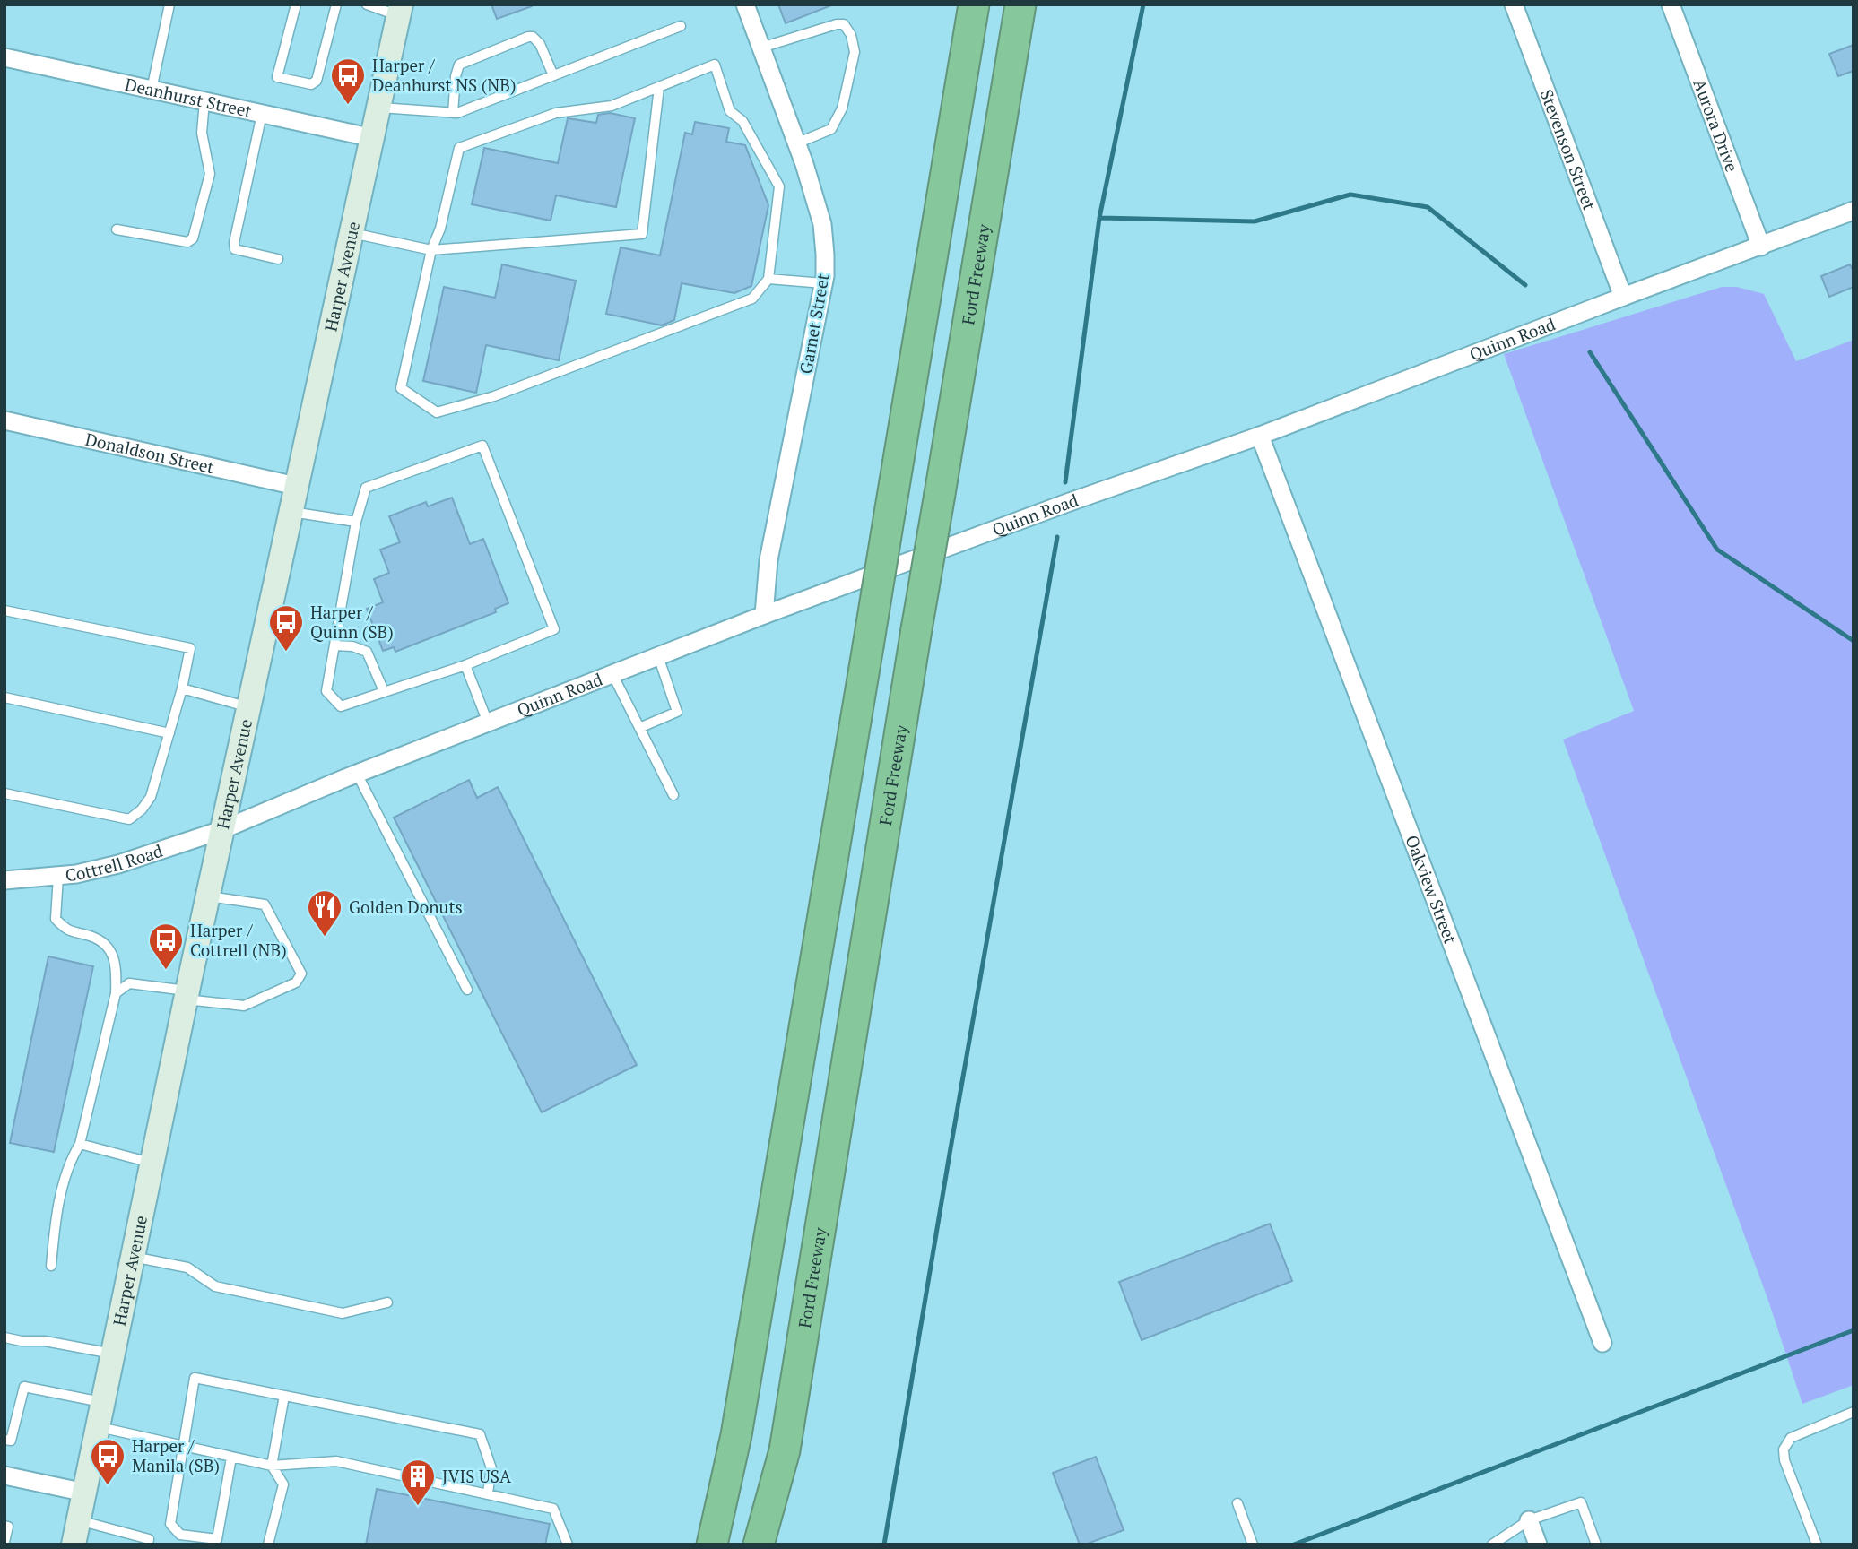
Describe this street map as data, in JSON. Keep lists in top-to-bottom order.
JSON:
{
  "streets": {
    "highway": ["Ford Freeway"],
    "main road": ["Harper Avenue"],
    "street": [
      "Deanhurst Street",
      "Aurora Drive",
      "Stevenson Street",
      "Garnet Street",
      "Quinn Road",
      "Donaldson Street",
      "Cottrell Road",
      "Oakview Street"
    ]
  },
  "crossings": [
    ["Deanhurst Street", "Harper Avenue"],
    ["Aurora Drive", "Quinn Road"],
    ["Stevenson Street", "Quinn Road"],
    ["Harper Avenue", "Quinn Road"],
    ["Harper Avenue", "Donaldson Street"],
    ["Harper Avenue", "Cottrell Road"],
    ["Garnet Street", "Quinn Road"],
    ["Quinn Road", "Cottrell Road"],
    ["Quinn Road", "Oakview Street"]
  ],
  "places": {
    "bus stop": [
      "Harper / Deanhurst NS (NB)",
      "Harper / Quinn (SB)",
      "Harper / Cottrell (NB)",
      "Harper / Manila (SB)"
    ],
    "restaurant": ["Golden Donuts"],
    "building": ["JVIS USA"]
  }
}
